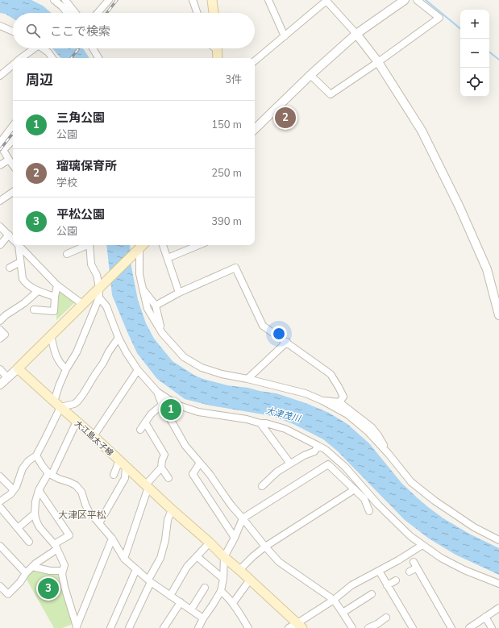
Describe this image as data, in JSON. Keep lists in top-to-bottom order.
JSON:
{
  "streets": {
    "main road": ["大江島太子線"]
  },
  "districts": ["大津区平松"],
  "water": ["大津茂川"],
  "page": {
    "map_buttons": ["+", "−"],
    "search": "ここで検索",
    "heading": ["周辺", "3件"],
    "list": [
      {
        "mark": "1",
        "name": "三角公園",
        "note": "公園",
        "value": "150 m"
      },
      {
        "mark": "2",
        "name": "瑠璃保育所",
        "note": "学校",
        "value": "250 m"
      },
      {
        "mark": "3",
        "name": "平松公園",
        "note": "公園",
        "value": "390 m"
      }
    ],
    "pins": ["2", "1", "3"]
  }
}
